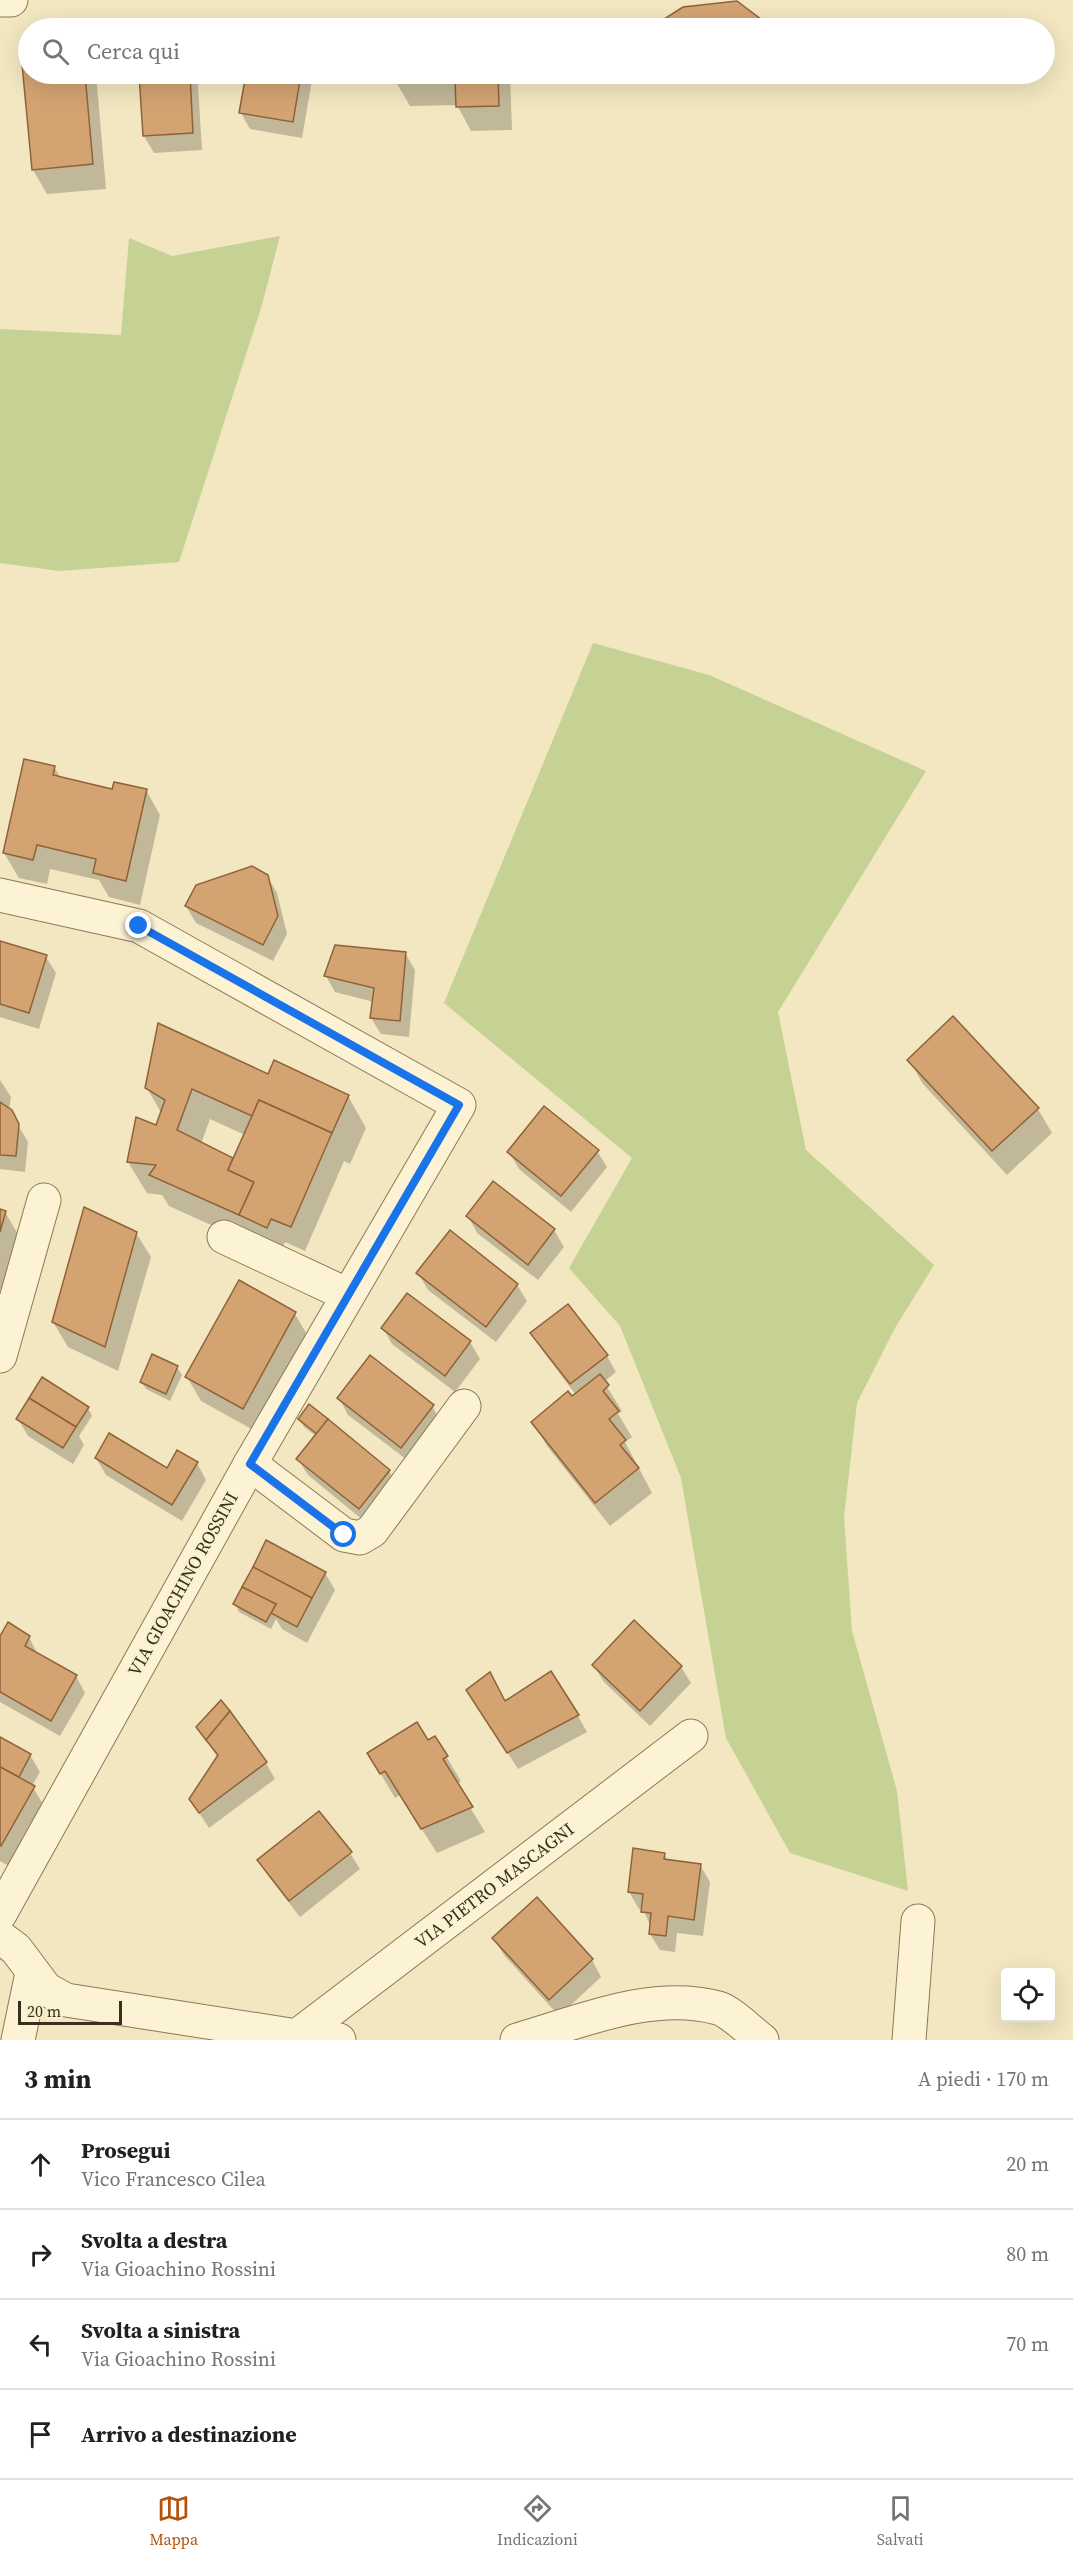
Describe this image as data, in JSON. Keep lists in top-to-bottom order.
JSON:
{
  "streets": {
    "street": ["VIA GIOACHINO ROSSINI", "VIA PIETRO MASCAGNI"]
  },
  "scale_bar": "20 m",
  "page": {
    "search": "Cerca qui",
    "scale": "20 m",
    "heading": ["3 min", "A piedi · 170 m"],
    "list": [
      ["Prosegui", "Vico Francesco Cilea", "20 m"],
      ["Svolta a destra", "Via Gioachino Rossini", "80 m"],
      ["Svolta a sinistra", "Via Gioachino Rossini", "70 m"],
      "Arrivo a destinazione"
    ],
    "nav": ["Mappa", "Indicazioni", "Salvati"]
  }
}
